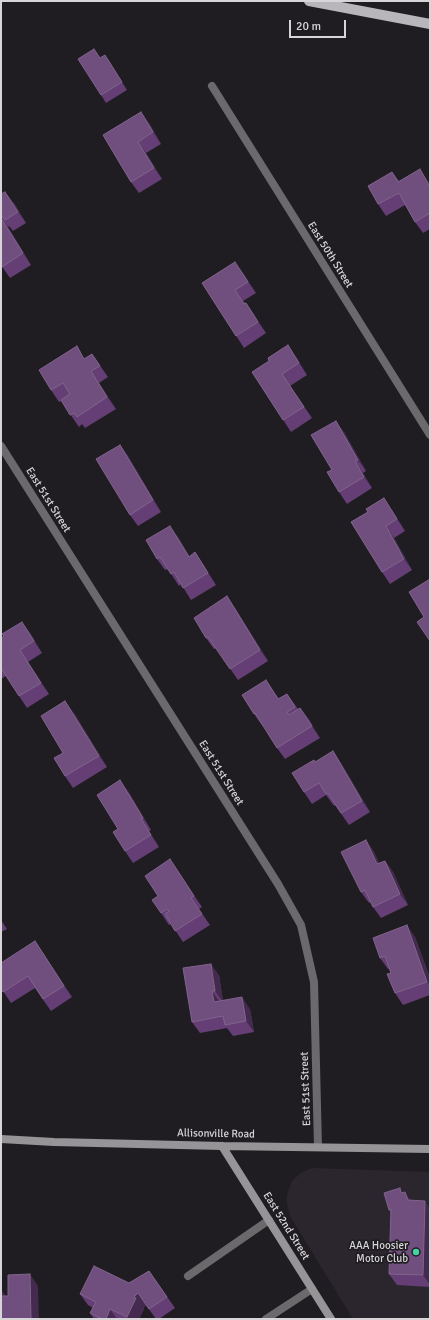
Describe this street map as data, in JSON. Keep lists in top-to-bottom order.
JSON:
{
  "streets": {
    "main road": ["Allisonville Road", "East 52nd Street"],
    "street": ["East 50th Street", "East 51st Street"]
  },
  "crossings": [
    ["East 51st Street", "Allisonville Road"],
    ["Allisonville Road", "East 52nd Street"]
  ],
  "places": ["AAA Hoosier Motor Club"],
  "scale_bar": "20 m"
}
